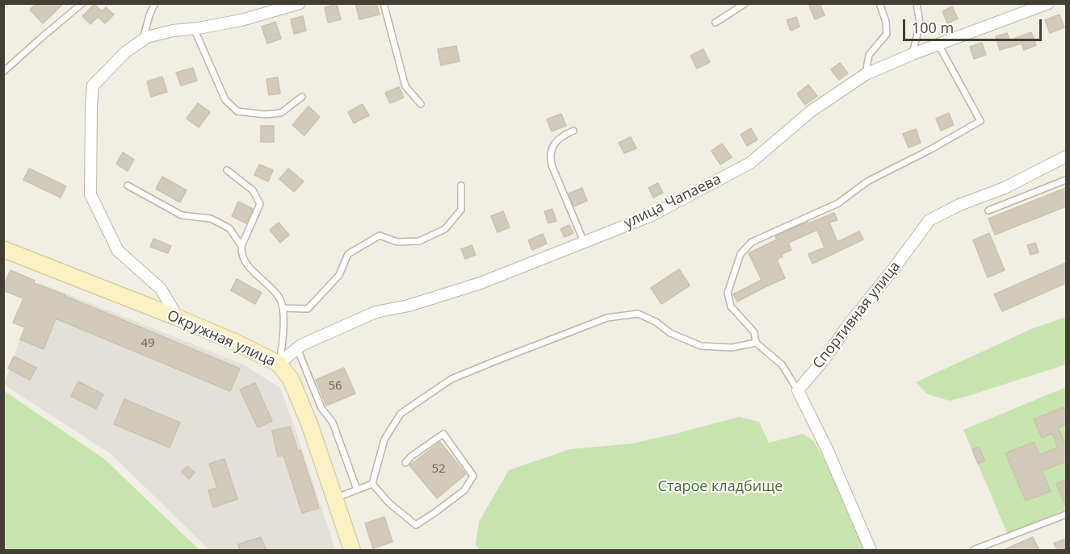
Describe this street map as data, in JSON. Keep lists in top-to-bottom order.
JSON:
{
  "streets": {
    "main road": ["Окружная улица"],
    "street": ["улица Чапаева", "Спортивная улица"]
  },
  "crossings": [
    ["улица Чапаева", "Окружная улица"]
  ],
  "parks": ["Старое кладбище"],
  "house_numbers": ["49", "56", "52"],
  "scale_bar": "100 m"
}
